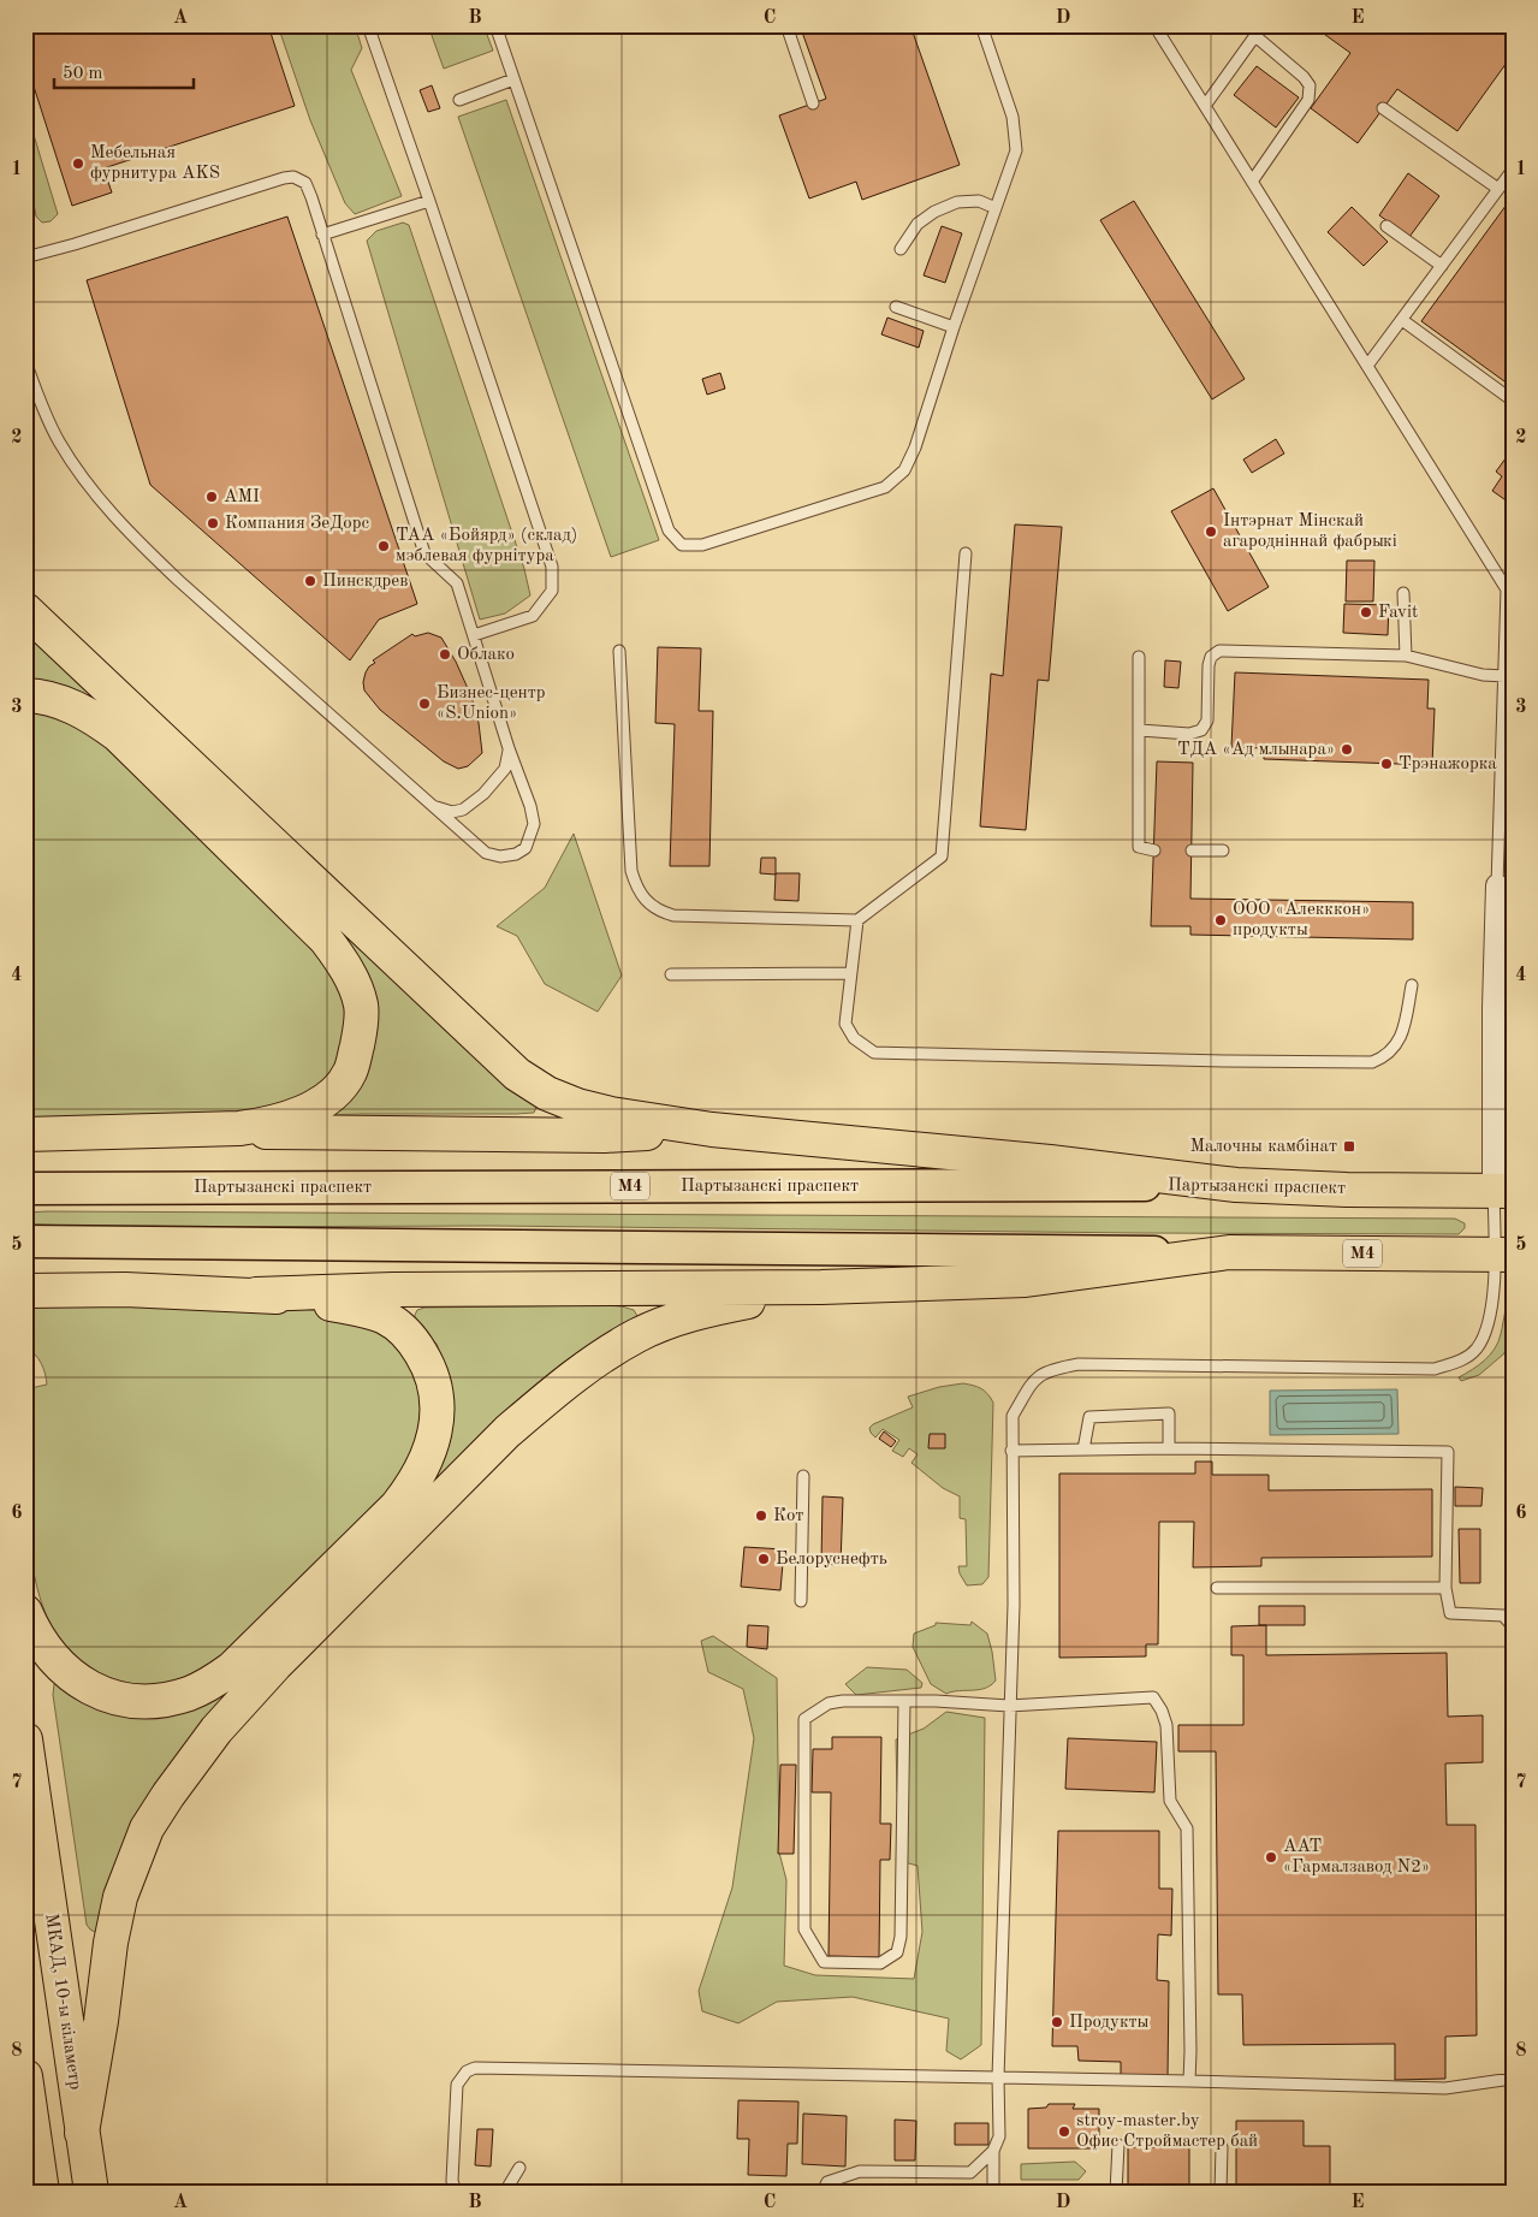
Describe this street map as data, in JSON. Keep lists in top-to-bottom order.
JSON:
{
  "streets": {
    "highway": ["М4", "Партызанскі праспект", "МКАД, 10-ы кіламетр"]
  },
  "places": {
    "other": [
      "Мебельная фурнитура AKS",
      "AMI",
      "Компания ЗеДорс",
      "Інтэрнат Мінскай агародніннай фабрыкі",
      "ТАА «Бойярд» (склад) мэблевая фурнітура",
      "Пинскдрев",
      "Favit",
      "Облако",
      "Бизнес-центр «S.Union»",
      "ТДА «Ад млынара»",
      "Трэнажорка",
      "ООО «Алекккон» продукты",
      "Кот",
      "Белоруснефть",
      "ААТ «Гармалзавод N2»",
      "Продукты",
      "stroy-master.by Офис Строймастер бай"
    ],
    "transit": ["Малочны камбінат"]
  },
  "scale_bar": "50 m",
  "grid": {
    "columns": [
      "A",
      "B",
      "C",
      "D",
      "E"
    ],
    "rows": [
      "1",
      "2",
      "3",
      "4",
      "5",
      "6",
      "7",
      "8"
    ]
  }
}
